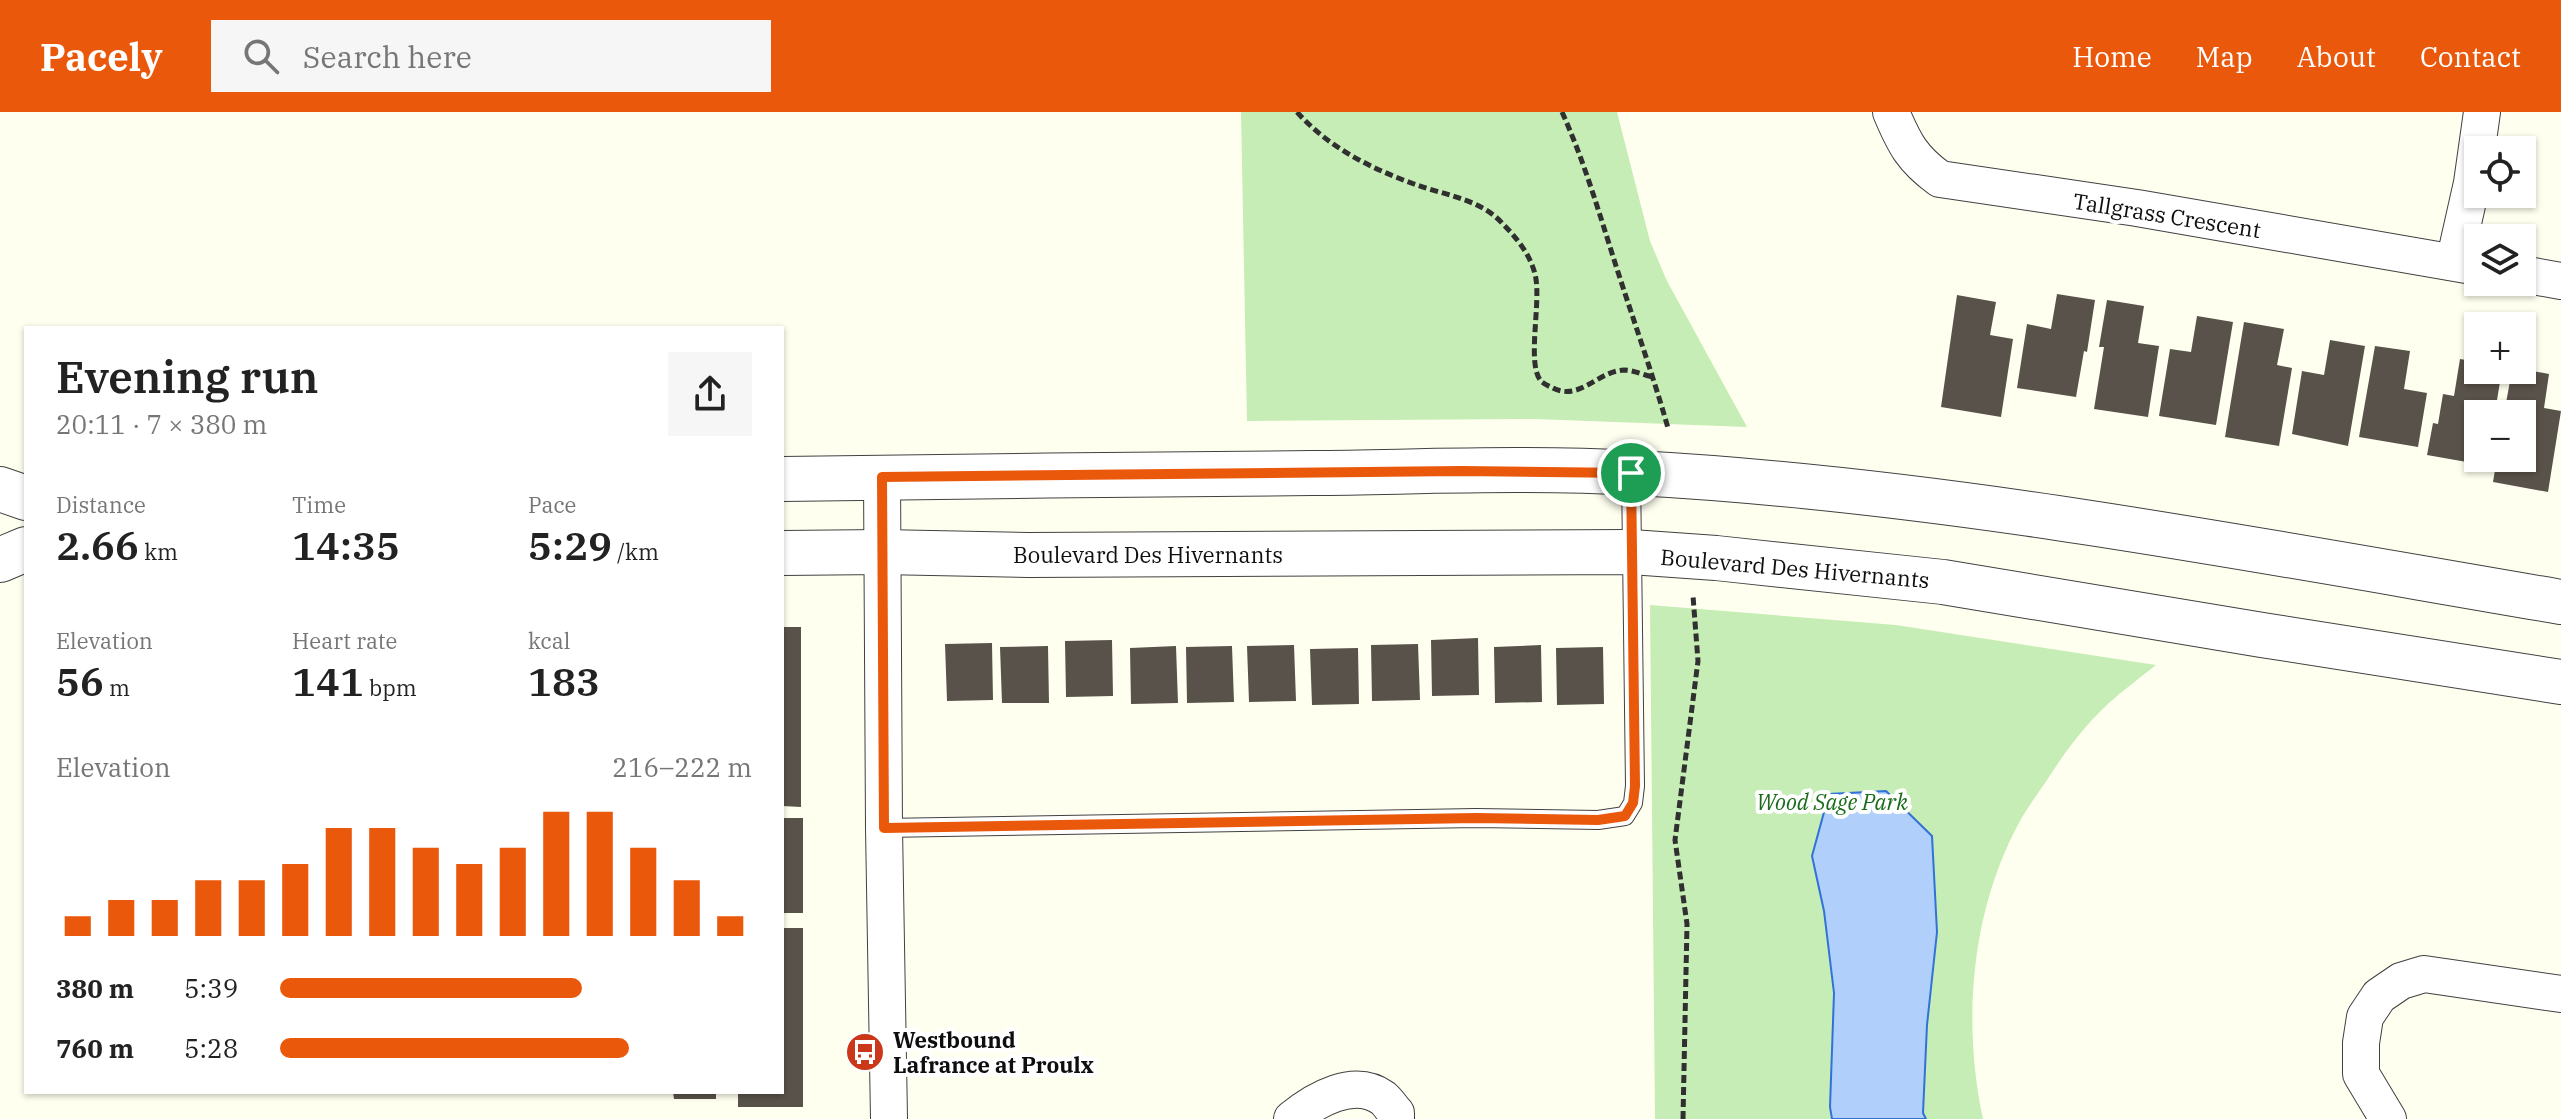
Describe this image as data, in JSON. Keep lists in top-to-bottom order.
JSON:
{
  "streets": {
    "street": ["Tallgrass Crescent", "Boulevard Des Hivernants"]
  },
  "parks": ["Wood Sage Park"],
  "places": {
    "bus stop": ["Westbound Lafrance at Proulx"]
  },
  "page": {
    "header": "Pacely",
    "search": "Search here",
    "nav": [
      "Home",
      "Map",
      "About",
      "Contact"
    ],
    "map_buttons": ["+", "−"],
    "heading": ["Evening run", "20:11 · 7 × 380 m"],
    "stats": [
      ["Distance", "2.66 km"],
      ["Time", "14:35"],
      ["Pace", "5:29 /km"],
      ["Elevation", "56 m"],
      ["Heart rate", "141 bpm"],
      ["kcal", "183"]
    ],
    "chart": ["Elevation", "216–222 m"],
    "list": [
      {
        "name": "380 m",
        "note": "5:39"
      },
      {
        "name": "760 m",
        "note": "5:28"
      }
    ]
  }
}
